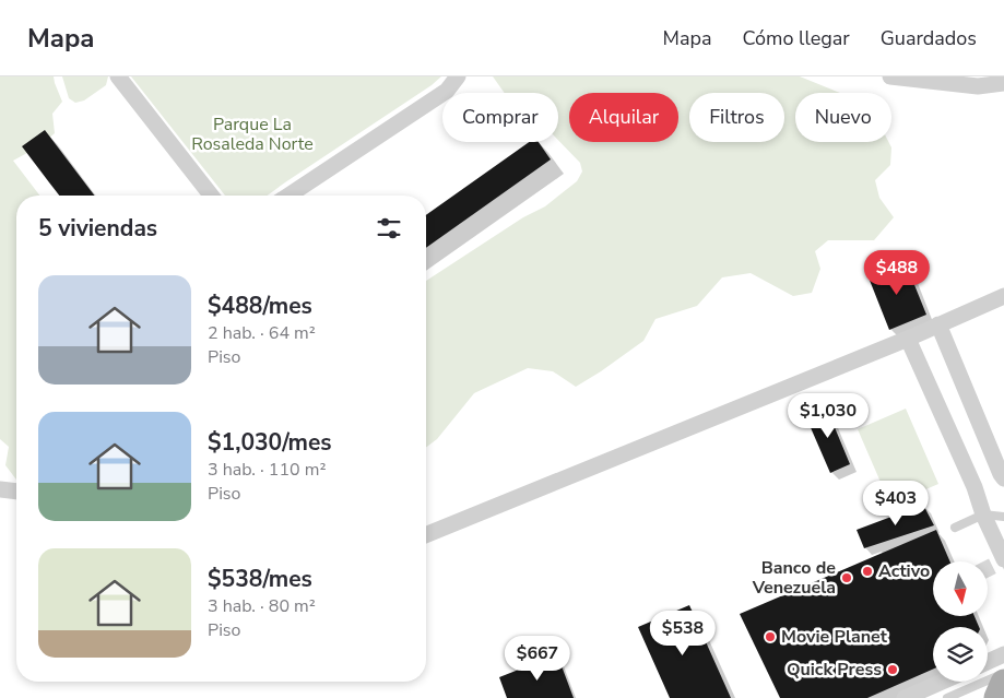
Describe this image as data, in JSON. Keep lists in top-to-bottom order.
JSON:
{
  "parks": ["Parque La Rosaleda Norte"],
  "places": [
    "Activo",
    "Banco de Venezuela",
    "Movie Planet",
    "Quick Press"
  ],
  "north": "bottom",
  "page": {
    "header": "Mapa",
    "nav": ["Mapa", "Cómo llegar", "Guardados"],
    "chip": [
      "Comprar",
      "Alquilar",
      "Filtros",
      "Nuevo"
    ],
    "heading": "5 viviendas",
    "price": [
      "$488",
      "$1,030",
      "$403",
      "$538",
      "$667"
    ],
    "list": [
      {
        "name": "$488/mes",
        "note": "2 hab. · 64 m² · Piso"
      },
      {
        "name": "$1,030/mes",
        "note": "3 hab. · 110 m² · Piso"
      },
      {
        "name": "$538/mes",
        "note": "3 hab. · 80 m² · Piso"
      }
    ]
  }
}
